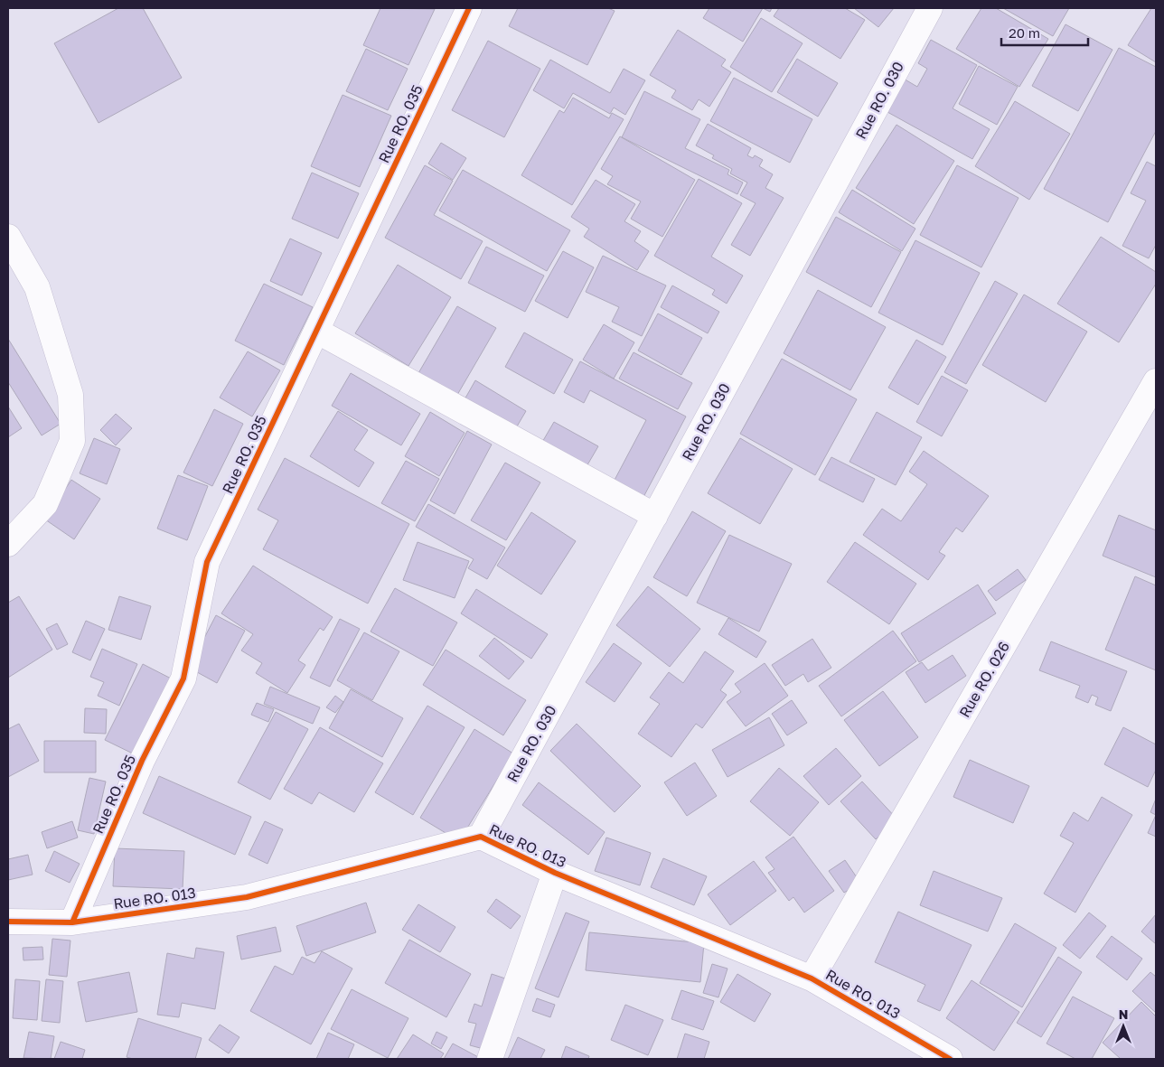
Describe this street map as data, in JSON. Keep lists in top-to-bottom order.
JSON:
{
  "streets": {
    "street": [
      "Rue RO. 030",
      "Rue RO. 035",
      "Rue RO. 026",
      "Rue RO. 013"
    ]
  },
  "crossings": [
    ["Rue RO. 030", "Rue RO. 013"],
    ["Rue RO. 035", "Rue RO. 013"],
    ["Rue RO. 026", "Rue RO. 013"]
  ],
  "scale_bar": "20 m",
  "north": "top"
}
